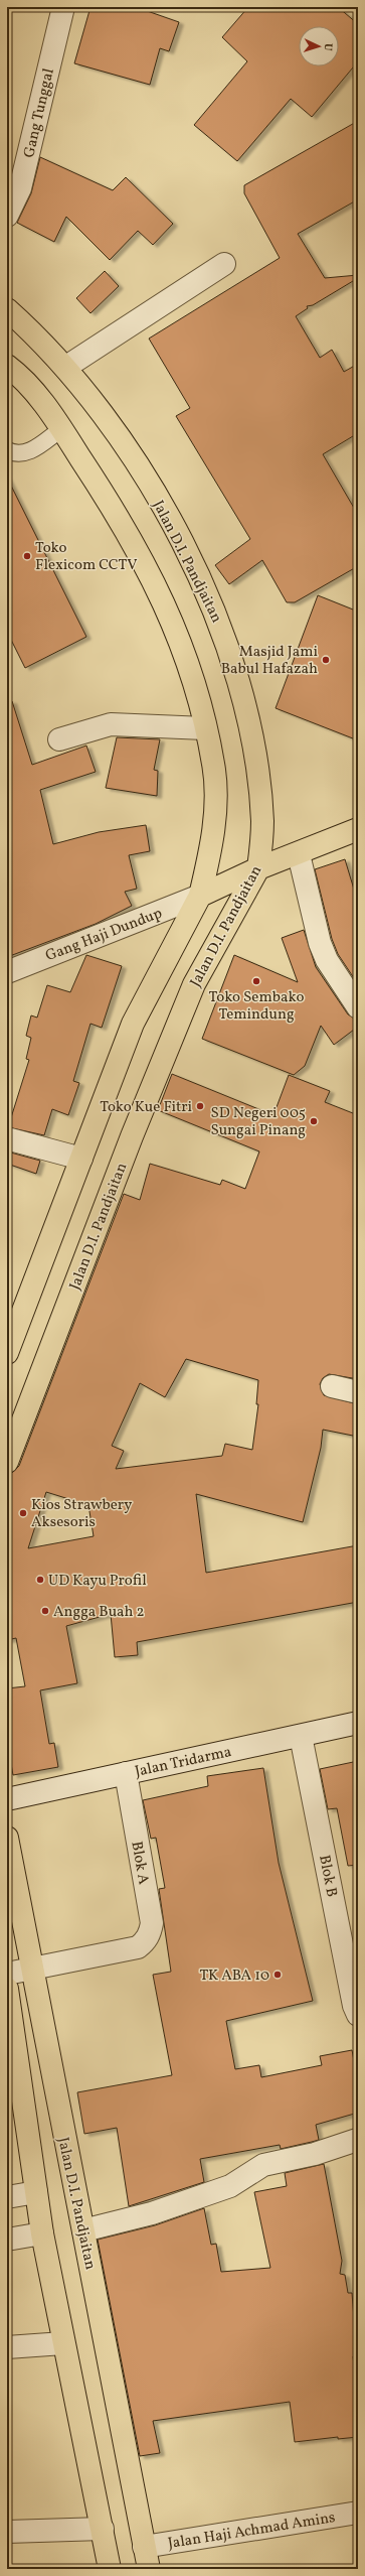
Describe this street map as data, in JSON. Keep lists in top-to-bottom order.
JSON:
{
  "streets": {
    "main road": ["Jalan D.I. Pandjaitan"],
    "street": [
      "Gang Tunggal",
      "Gang Haji Dundup",
      "Jalan Tridarma",
      "Blok A",
      "Blok B",
      "Jalan Haji Achmad Amins"
    ]
  },
  "crossings": [
    ["Jalan D.I. Pandjaitan", "Blok A"],
    ["Jalan D.I. Pandjaitan", "Jalan Haji Achmad Amins"],
    ["Jalan Tridarma", "Blok A"],
    ["Jalan Tridarma", "Blok B"]
  ],
  "places": [
    "Toko Flexicom CCTV",
    "Masjid Jami Babul Hafazah",
    "Toko Sembako Temindung",
    "Toko Kue Fitri",
    "SD Negeri 005 Sungai Pinang",
    "Kios Strawbery Aksesoris",
    "UD Kayu Profil",
    "Angga Buah 2",
    "TK ABA 10"
  ],
  "north": "right"
}
